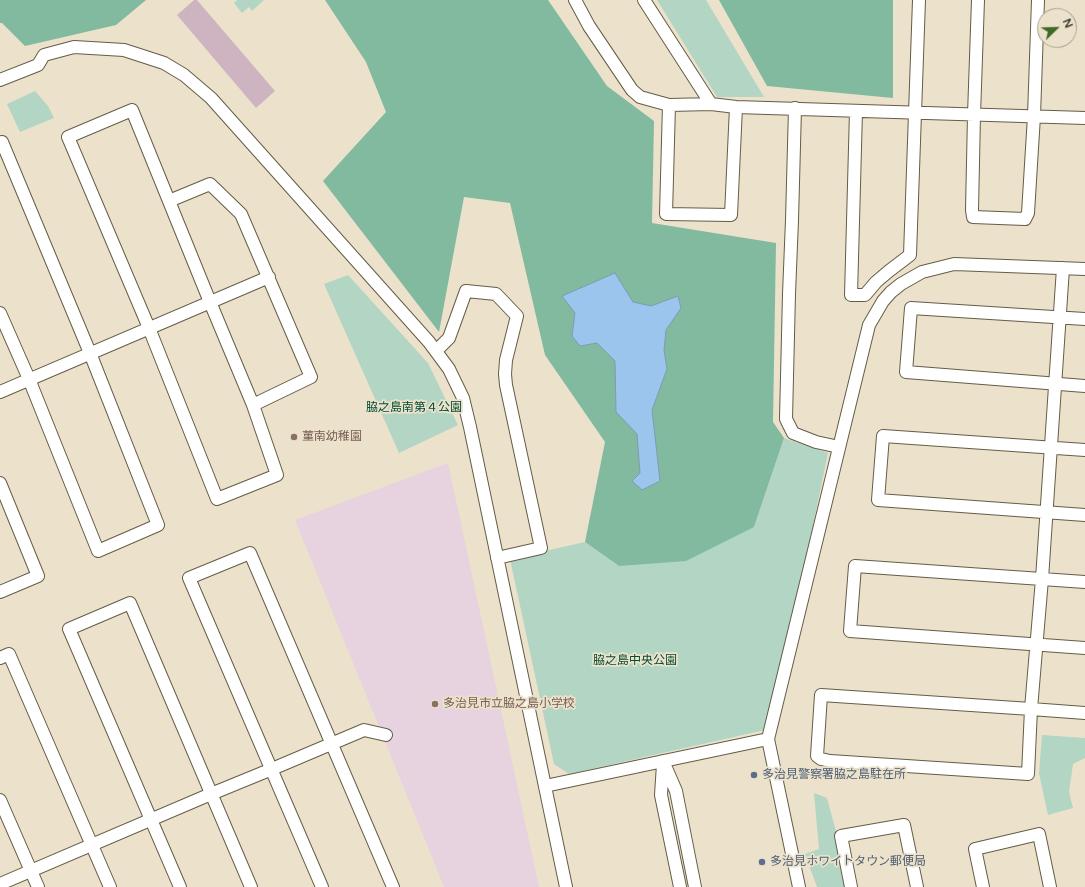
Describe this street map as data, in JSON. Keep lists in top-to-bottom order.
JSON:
{
  "parks": ["脇之島南第４公園", "脇之島中央公園"],
  "places": [
    "菫南幼稚園",
    "多治見市立脇之島小学校",
    "多治見警察署脇之島駐在所",
    "多治見ホワイトタウン郵便局"
  ],
  "north": "top right"
}
